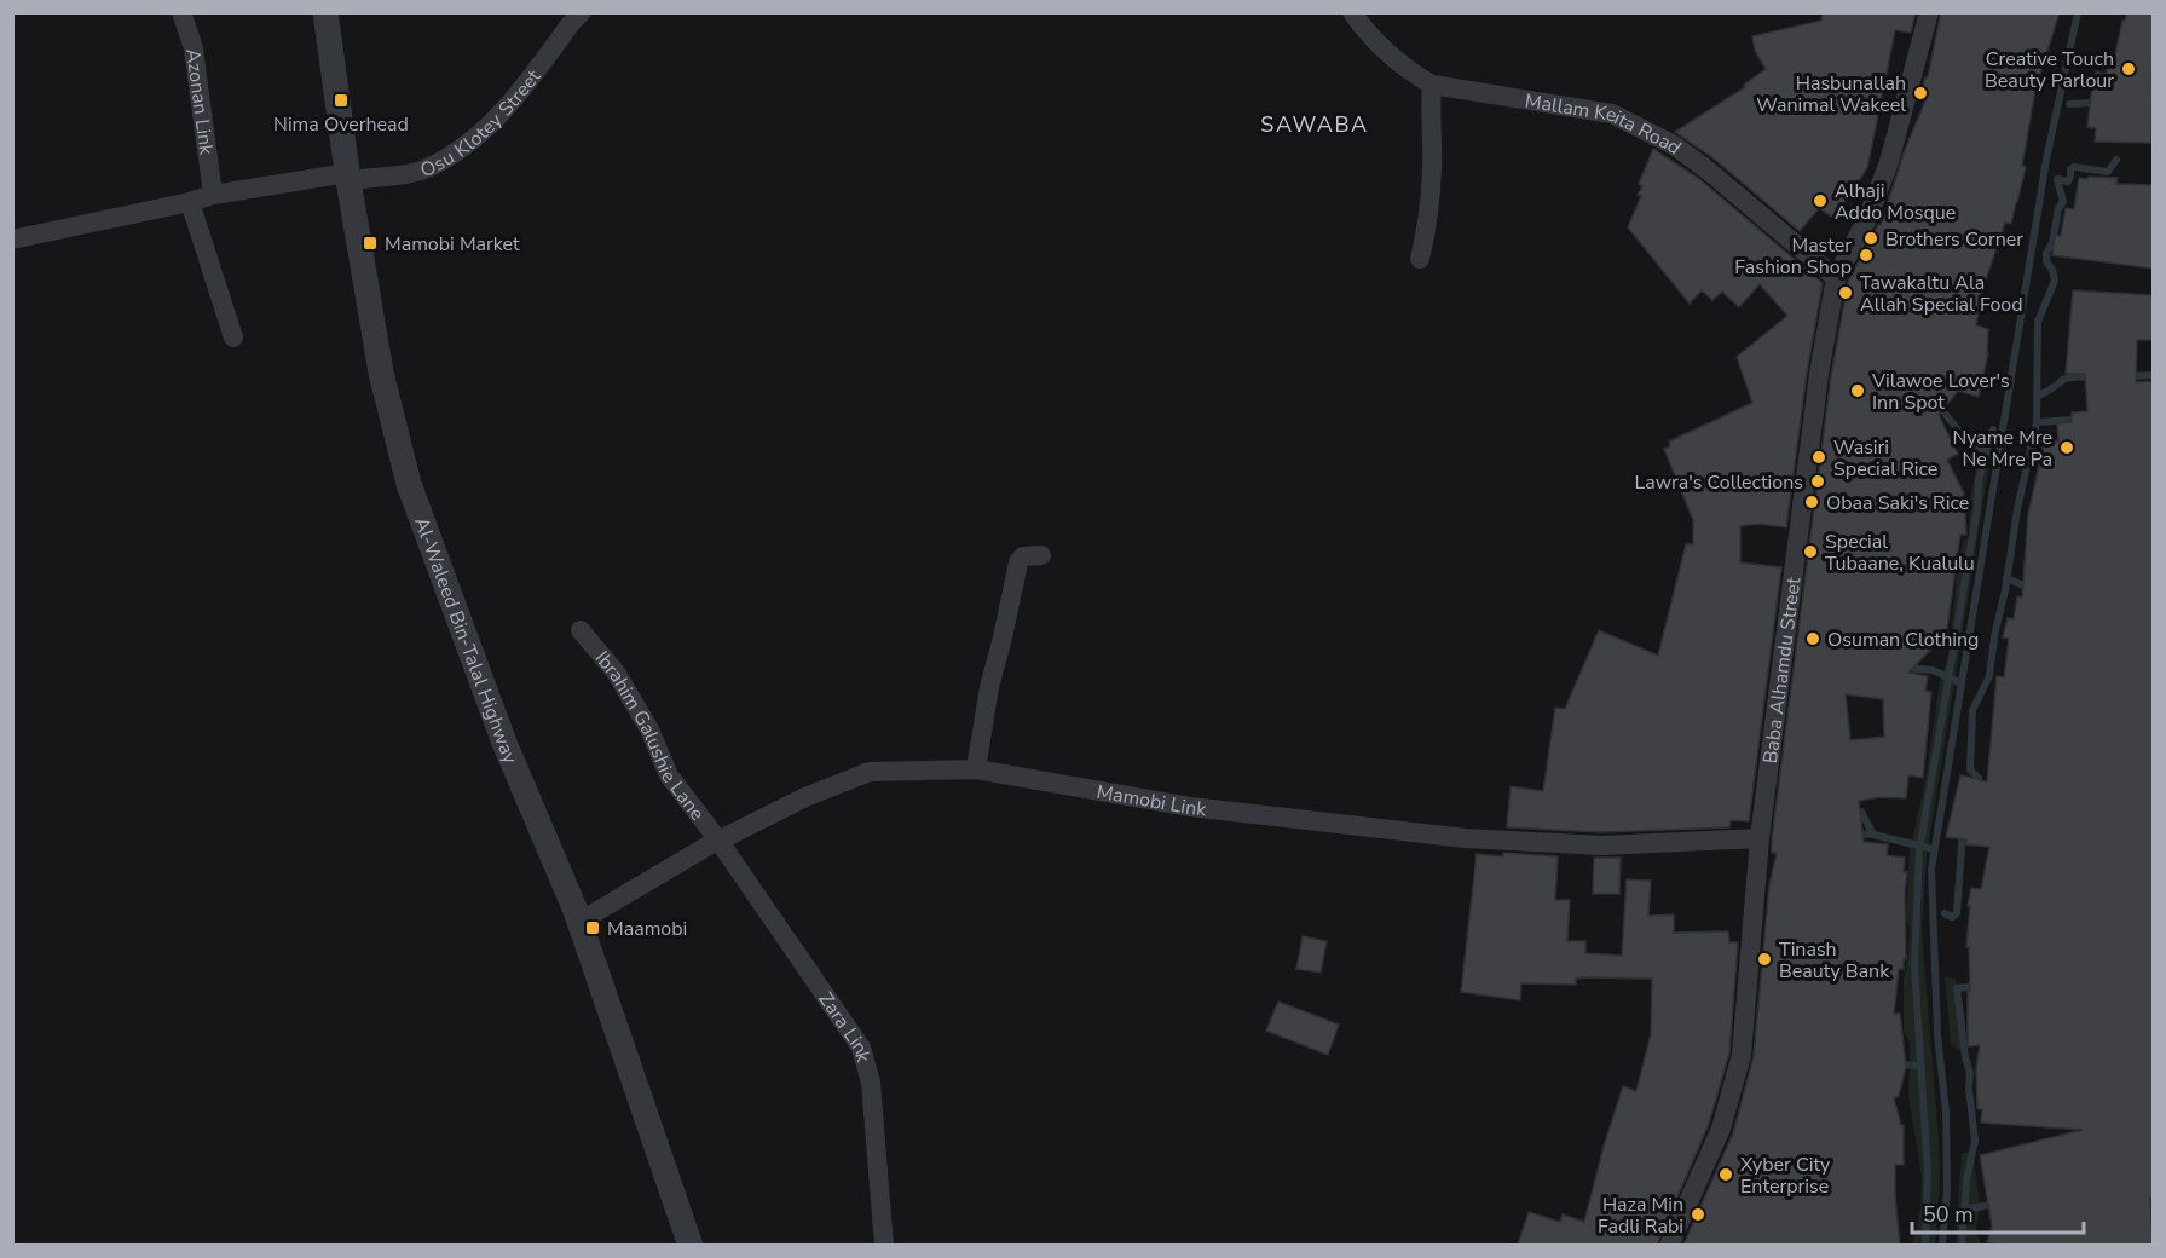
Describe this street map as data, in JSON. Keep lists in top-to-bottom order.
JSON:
{
  "streets": {
    "street": [
      "Azonan Link",
      "Osu Klotey Street",
      "Mallam Keita Road",
      "Al-Waleed Bin-Talal Highway",
      "Baba Alhamdu Street",
      "Ibrahim Galushie Lane",
      "Mamobi Link",
      "Zara Link"
    ]
  },
  "crossings": [
    ["Azonan Link", "Osu Klotey Street"],
    ["Osu Klotey Street", "Al-Waleed Bin-Talal Highway"],
    ["Mallam Keita Road", "Baba Alhamdu Street"],
    ["Al-Waleed Bin-Talal Highway", "Mamobi Link"],
    ["Baba Alhamdu Street", "Mamobi Link"],
    ["Ibrahim Galushie Lane", "Mamobi Link"],
    ["Ibrahim Galushie Lane", "Zara Link"],
    ["Mamobi Link", "Zara Link"]
  ],
  "districts": ["SAWABA"],
  "places": {
    "other": [
      "Creative Touch Beauty Parlour",
      "Hasbunallah Wanimal Wakeel",
      "Alhaji Addo Mosque",
      "Brothers Corner",
      "Master Fashion Shop",
      "Tawakaltu Ala Allah Special Food",
      "Vilawoe Lover's Inn Spot",
      "Nyame Mre Ne Mre Pa",
      "Wasiri Special Rice",
      "Lawra's Collections",
      "Obaa Saki's Rice",
      "Special Tubaane, Kualulu",
      "Osuman Clothing",
      "Tinash Beauty Bank",
      "Xyber City Enterprise",
      "Haza Min Fadli Rabi"
    ],
    "transit": ["Nima Overhead", "Mamobi Market", "Maamobi"]
  },
  "scale_bar": "50 m"
}
